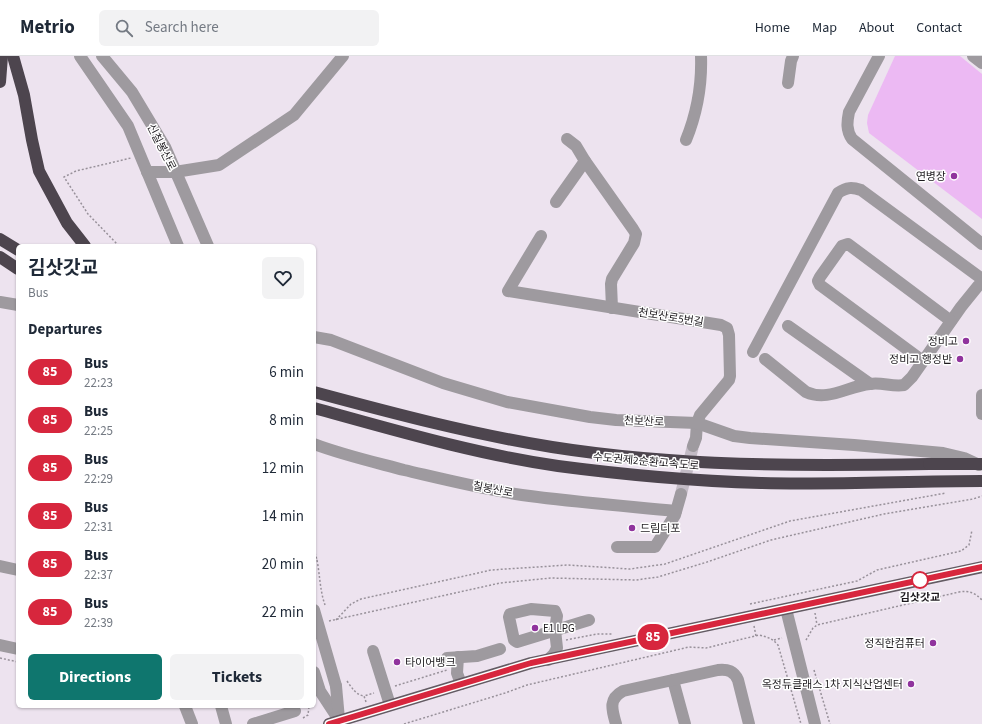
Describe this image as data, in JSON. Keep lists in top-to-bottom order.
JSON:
{
  "streets": {
    "highway": ["수도권제2순환고속도로"],
    "street": [
      "신칠봉산로",
      "천보산로5번길",
      "천보산로",
      "칠봉산로"
    ]
  },
  "crossings": [
    ["천보산로5번길", "천보산로"],
    ["천보산로", "수도권제2순환고속도로"]
  ],
  "places": [
    "연병장",
    "정비고",
    "정비고 행정반",
    "드림디포",
    "김삿갓교",
    "E1 LPG",
    "정직한컴퓨터",
    "타이어뱅크",
    "옥정듀클래스 1차 지식산업센터"
  ],
  "lines": ["bus line 85"],
  "page": {
    "header": "Metrio",
    "search": "Search here",
    "nav": [
      "Home",
      "Map",
      "About",
      "Contact"
    ],
    "on_map": "85",
    "heading": [
      ["김삿갓교", "Bus"],
      "Departures"
    ],
    "list": [
      {
        "mark": "85",
        "name": "Bus",
        "note": "22:23",
        "value": "6 min"
      },
      {
        "mark": "85",
        "name": "Bus",
        "note": "22:25",
        "value": "8 min"
      },
      {
        "mark": "85",
        "name": "Bus",
        "note": "22:29",
        "value": "12 min"
      },
      {
        "mark": "85",
        "name": "Bus",
        "note": "22:31",
        "value": "14 min"
      },
      {
        "mark": "85",
        "name": "Bus",
        "note": "22:37",
        "value": "20 min"
      },
      {
        "mark": "85",
        "name": "Bus",
        "note": "22:39",
        "value": "22 min"
      }
    ],
    "buttons": ["Directions", "Tickets"]
  }
}
